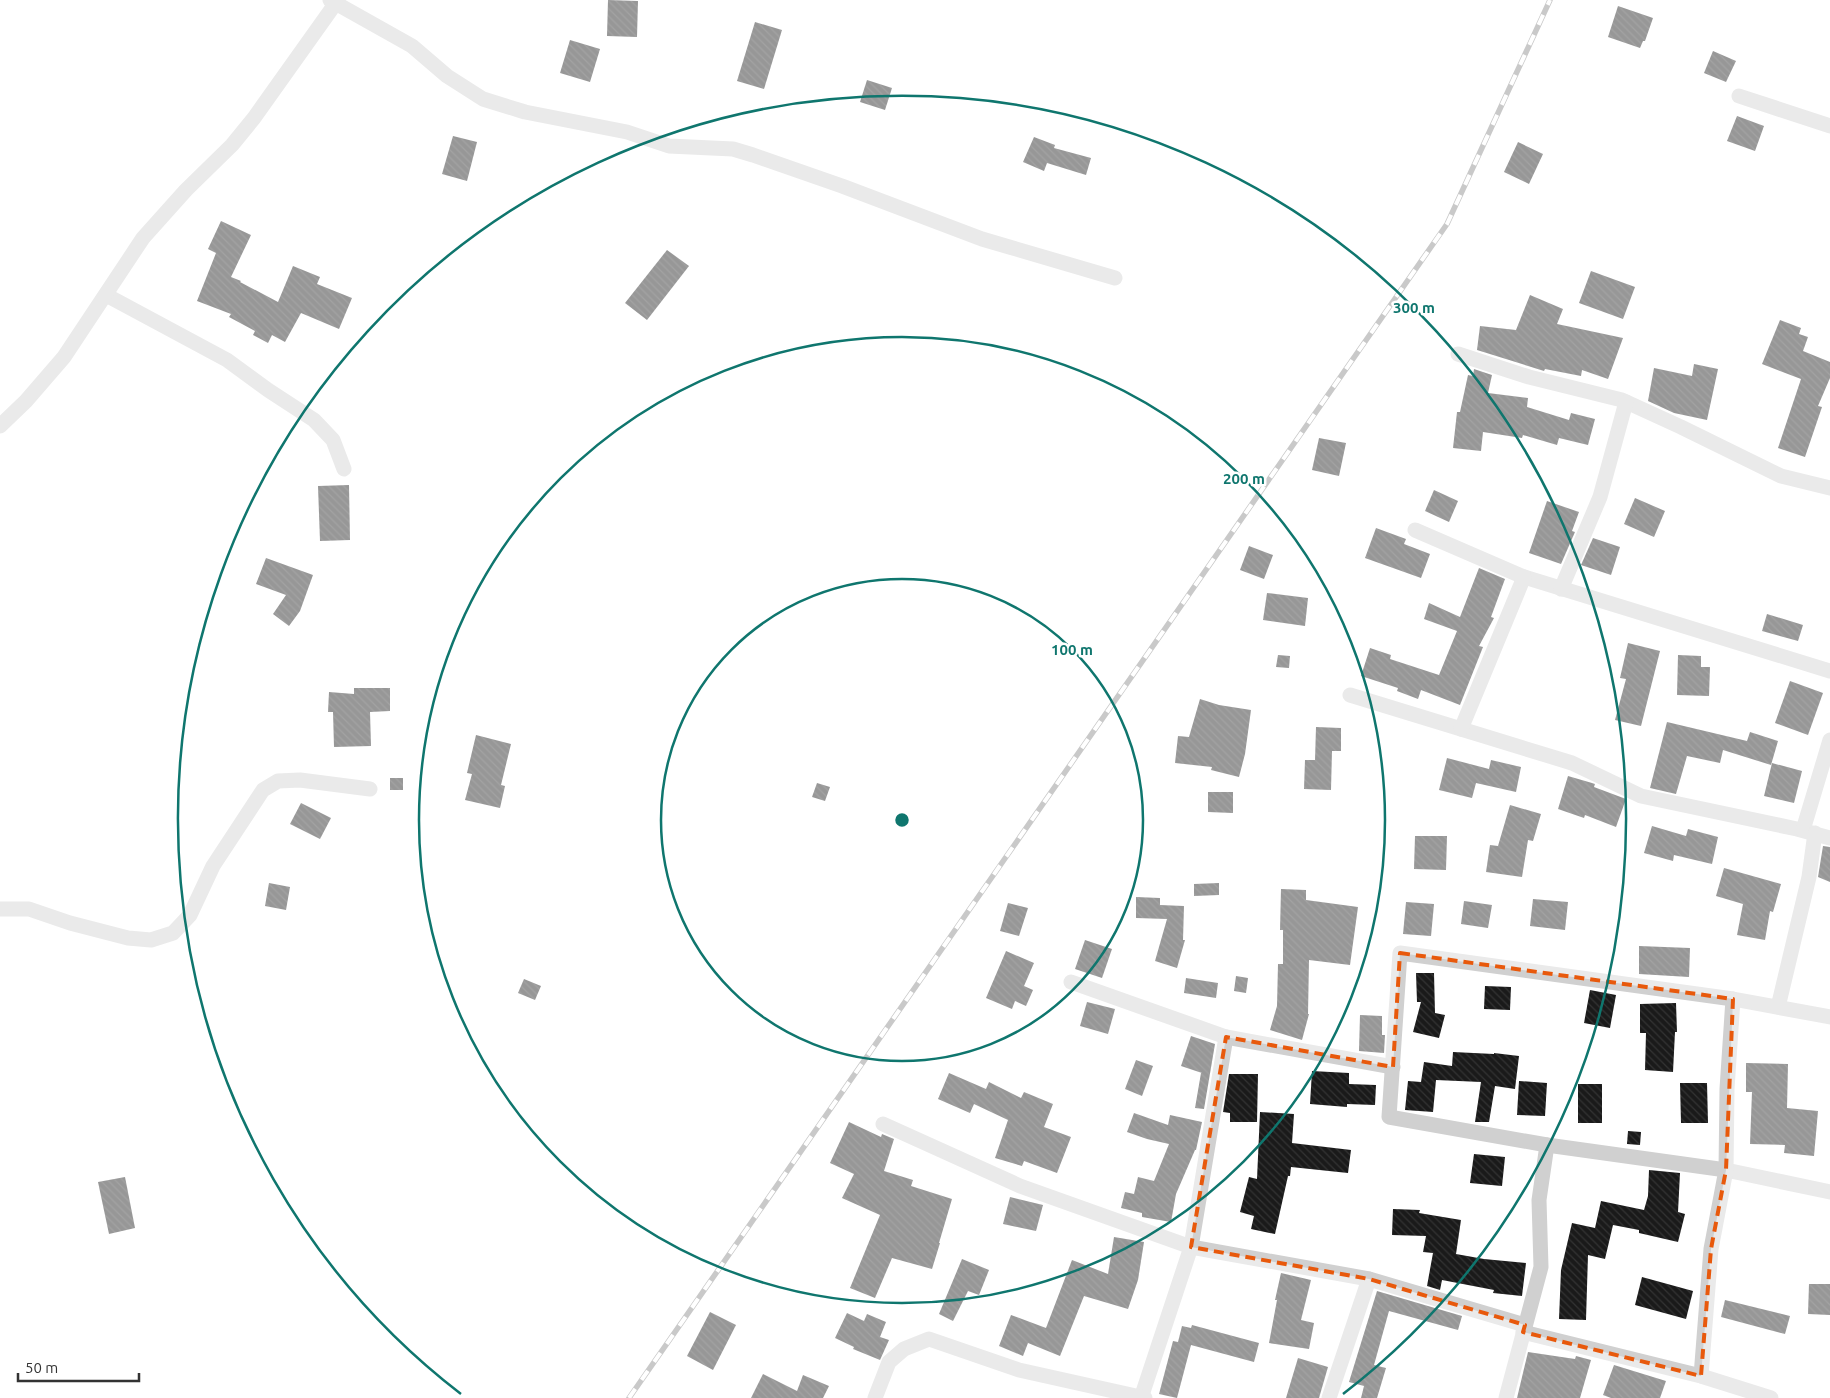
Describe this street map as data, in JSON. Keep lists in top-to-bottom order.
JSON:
{
  "scale_bar": "50 m",
  "rings": ["300 m", "200 m", "100 m"]
}
